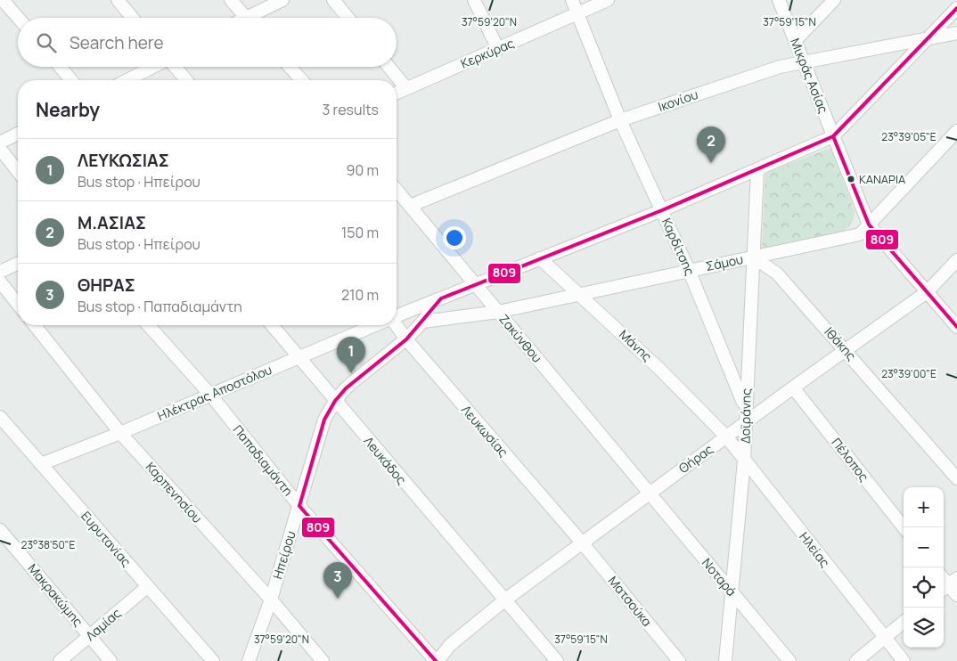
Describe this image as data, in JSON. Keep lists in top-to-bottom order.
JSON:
{
  "streets": {
    "street": [
      "Κερκύρας",
      "Μικράς Ασίας",
      "Ικονίου",
      "Καρδίτσης",
      "Σάμου",
      "Ζακύνθου",
      "Ιθάκης",
      "Μάνης",
      "Ηλέκτρας Αποστόλου",
      "Δοϊράνης",
      "Λευκωσίας",
      "Θήρας",
      "Πέλοπος",
      "Παπαδιαμάντη",
      "Λeυκάδος",
      "Καρπενησίου",
      "Ευρυτανίας",
      "Ηλείας",
      "Ηπείρου",
      "Νοταρά",
      "Μακρακώμης",
      "Ματσούκα",
      "Λαμίας"
    ]
  },
  "crossings": [
    ["Κερκύρας", "Καρδίτσης"],
    ["Μικράς Ασίας", "Ικονίου"],
    ["Μικράς Ασίας", "Σάμου"],
    ["Μικράς Ασίας", "Θήρας"],
    ["Ικονίου", "Καρδίτσης"],
    ["Ικονίου", "Ζακύνθου"],
    ["Καρδίτσης", "Σάμου"],
    ["Καρδίτσης", "Δοϊράνης"],
    ["Σάμου", "Ζακύνθου"],
    ["Σάμου", "Ιθάκης"],
    ["Σάμου", "Μάνης"],
    ["Σάμου", "Δοϊράνης"],
    ["Σάμου", "Ηπείρου"],
    ["Ζακύνθου", "Θήρας"],
    ["Ζακύνθου", "Νοταρά"],
    ["Ιθάκης", "Δοϊράνης"],
    ["Ιθάκης", "Θήρας"],
    ["Μάνης", "Θήρας"],
    ["Μάνης", "Ηλείας"],
    ["Ηλέκτρας Αποστόλου", "Παπαδιαμάντη"],
    ["Ηλέκτρας Αποστόλου", "Λeυκάδος"],
    ["Ηλέκτρας Αποστόλου", "Καρπενησίου"],
    ["Ηλέκτρας Αποστόλου", "Ευρυτανίας"],
    ["Δοϊράνης", "Θήρας"],
    ["Δοϊράνης", "Ηλείας"],
    ["Δοϊράνης", "Νοταρά"],
    ["Λευκωσίας", "Θήρας"],
    ["Λευκωσίας", "Ηπείρου"],
    ["Λευκωσίας", "Ματσούκα"],
    ["Θήρας", "Πέλοπος"],
    ["Θήρας", "Παπαδιαμάντη"],
    ["Θήρας", "Λeυκάδος"],
    ["Θήρας", "Ηλείας"],
    ["Θήρας", "Νοταρά"],
    ["Θήρας", "Ματσούκα"],
    ["Παπαδιαμάντη", "Ηπείρου"],
    ["Λeυκάδος", "Ηπείρου"],
    ["Καρπενησίου", "Ηπείρου"],
    ["Ευρυτανίας", "Λαμίας"],
    ["Μακρακώμης", "Λαμίας"]
  ],
  "places": ["ΚΑΝΑΡΙΑ"],
  "lines": ["transit line 809"],
  "page": {
    "search": "Search here",
    "heading": ["Nearby", "3 results"],
    "pins": ["2", "1", "3"],
    "list": [
      {
        "mark": "1",
        "name": "ΛΕΥΚΩΣΙΑΣ",
        "note": "Bus stop · Ηπείρου",
        "value": "90 m"
      },
      {
        "mark": "2",
        "name": "Μ.ΑΣΙΑΣ",
        "note": "Bus stop · Ηπείρου",
        "value": "150 m"
      },
      {
        "mark": "3",
        "name": "ΘΗΡΑΣ",
        "note": "Bus stop · Παπαδιαμάντη",
        "value": "210 m"
      }
    ],
    "map_buttons": ["+", "−"]
  },
  "coordinates": [
    "37°59'20\"N",
    "37°59'15\"N",
    "23°39'05\"E",
    "23°39'00\"E",
    "23°38'50\"E"
  ]
}
